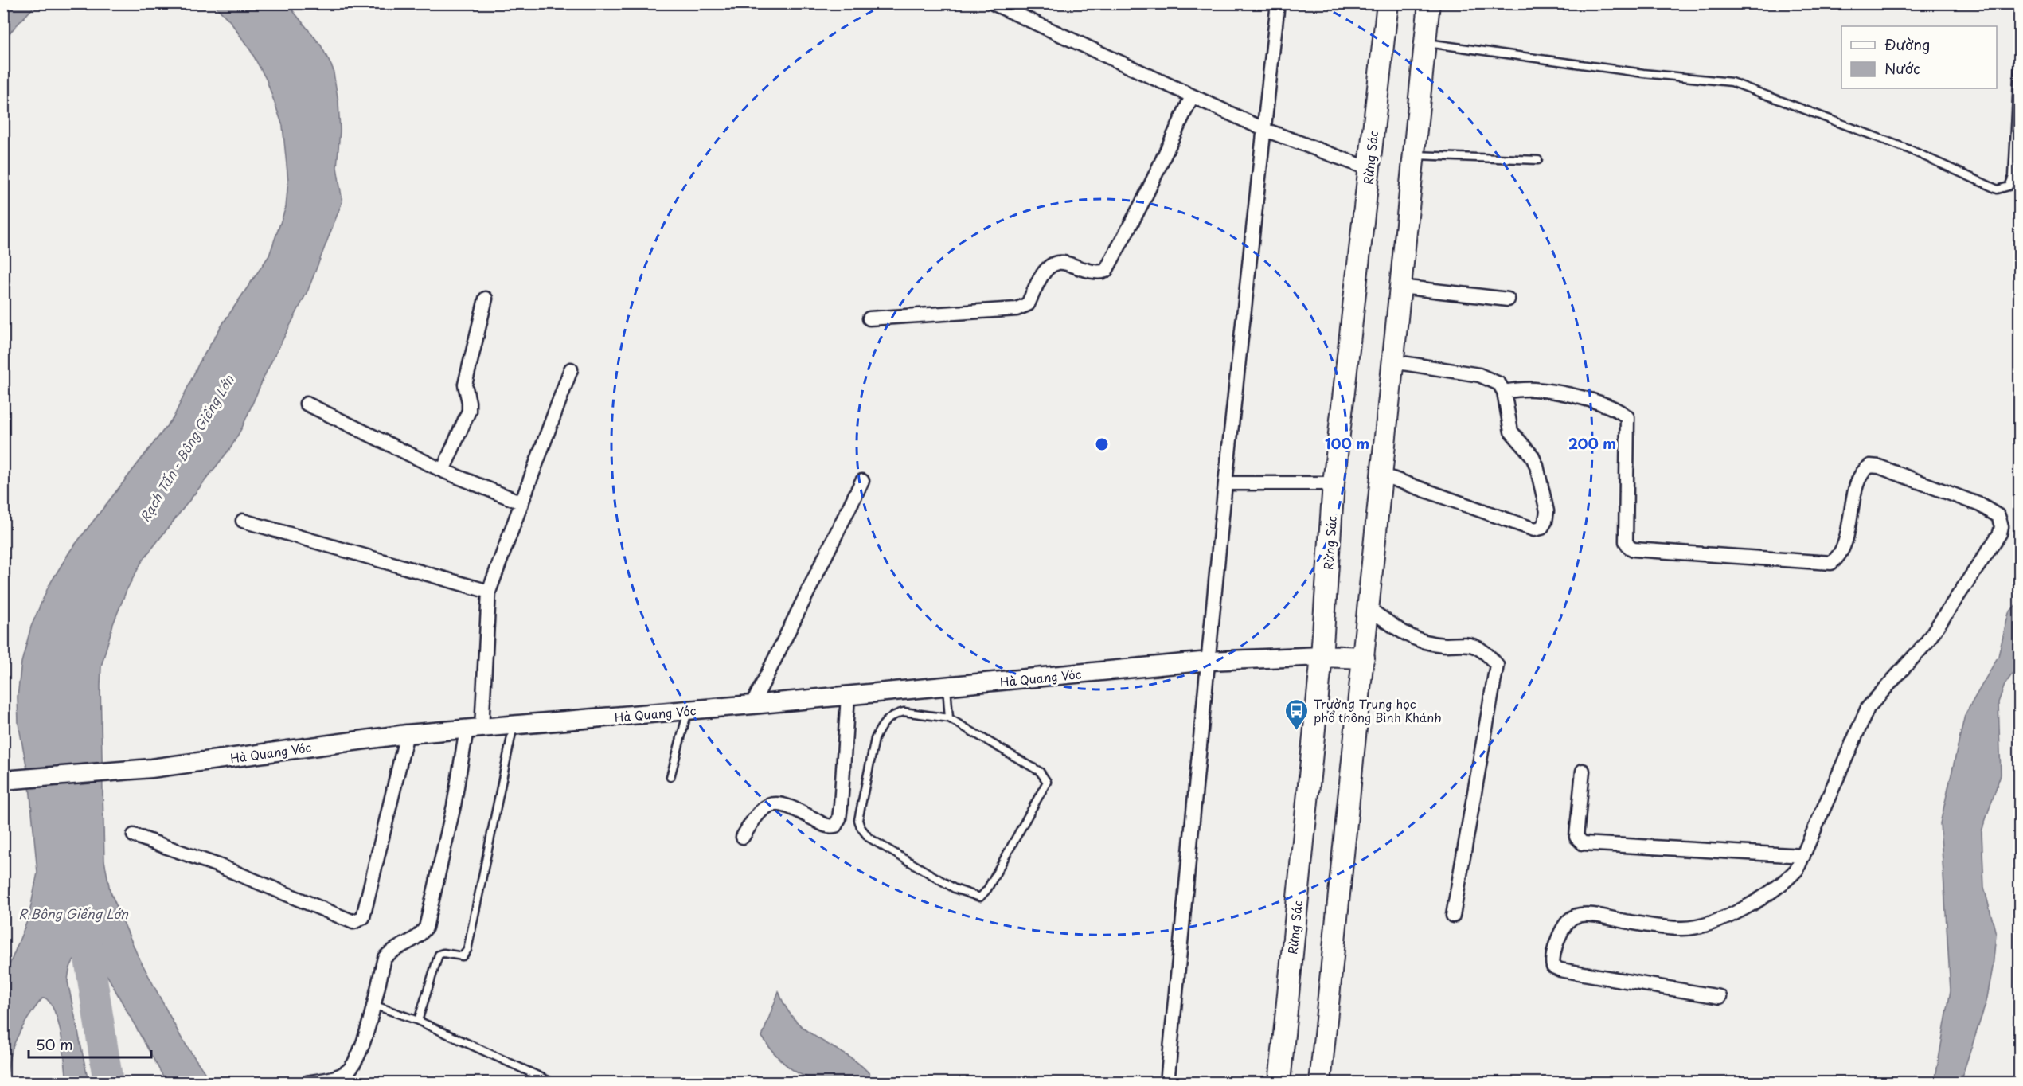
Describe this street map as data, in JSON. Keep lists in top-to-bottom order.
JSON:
{
  "streets": {
    "main road": ["Rừng Sác"],
    "street": ["Hà Quang Vóc"]
  },
  "crossings": [
    ["Rừng Sác", "Hà Quang Vóc"]
  ],
  "water": ["Rạch Tấn - Bông Giếng Lớn", "R.Bông Giếng Lớn"],
  "places": {
    "bus stop": ["Trường Trung học phổ thông Bình Khánh"]
  },
  "legend": ["Đường", "Nước"],
  "scale_bar": "50 m",
  "rings": ["100 m", "200 m"]
}
